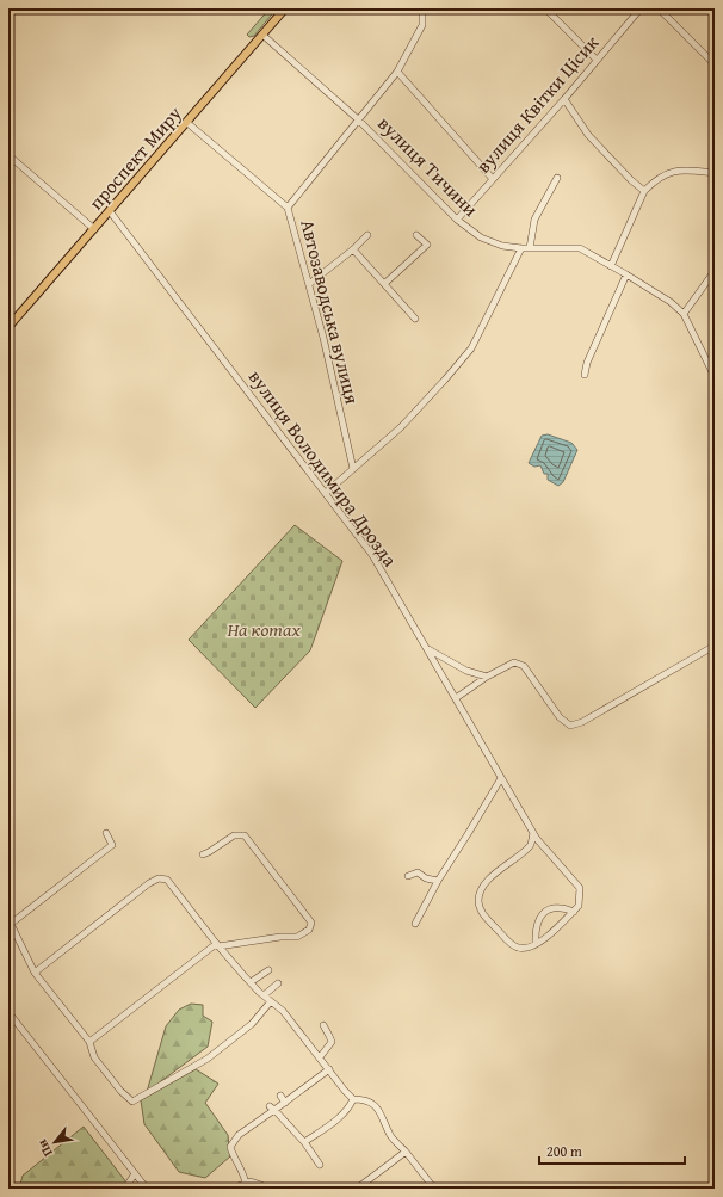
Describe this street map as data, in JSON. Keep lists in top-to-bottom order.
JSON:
{
  "streets": {
    "main road": ["проспект Миру"],
    "street": [
      "вулиця Квітки Цісик",
      "вулиця Тичини",
      "Автозаводська вулиця",
      "вулиця Володимира Дрозда"
    ]
  },
  "crossings": [
    ["вулиця Квітки Цісик", "вулиця Тичини"],
    ["проспект Миру", "вулиця Тичини"],
    ["проспект Миру", "Автозаводська вулиця"],
    ["проспект Миру", "вулиця Володимира Дрозда"]
  ],
  "parks": ["На котах"],
  "scale_bar": "200 m",
  "north": "bottom left"
}
